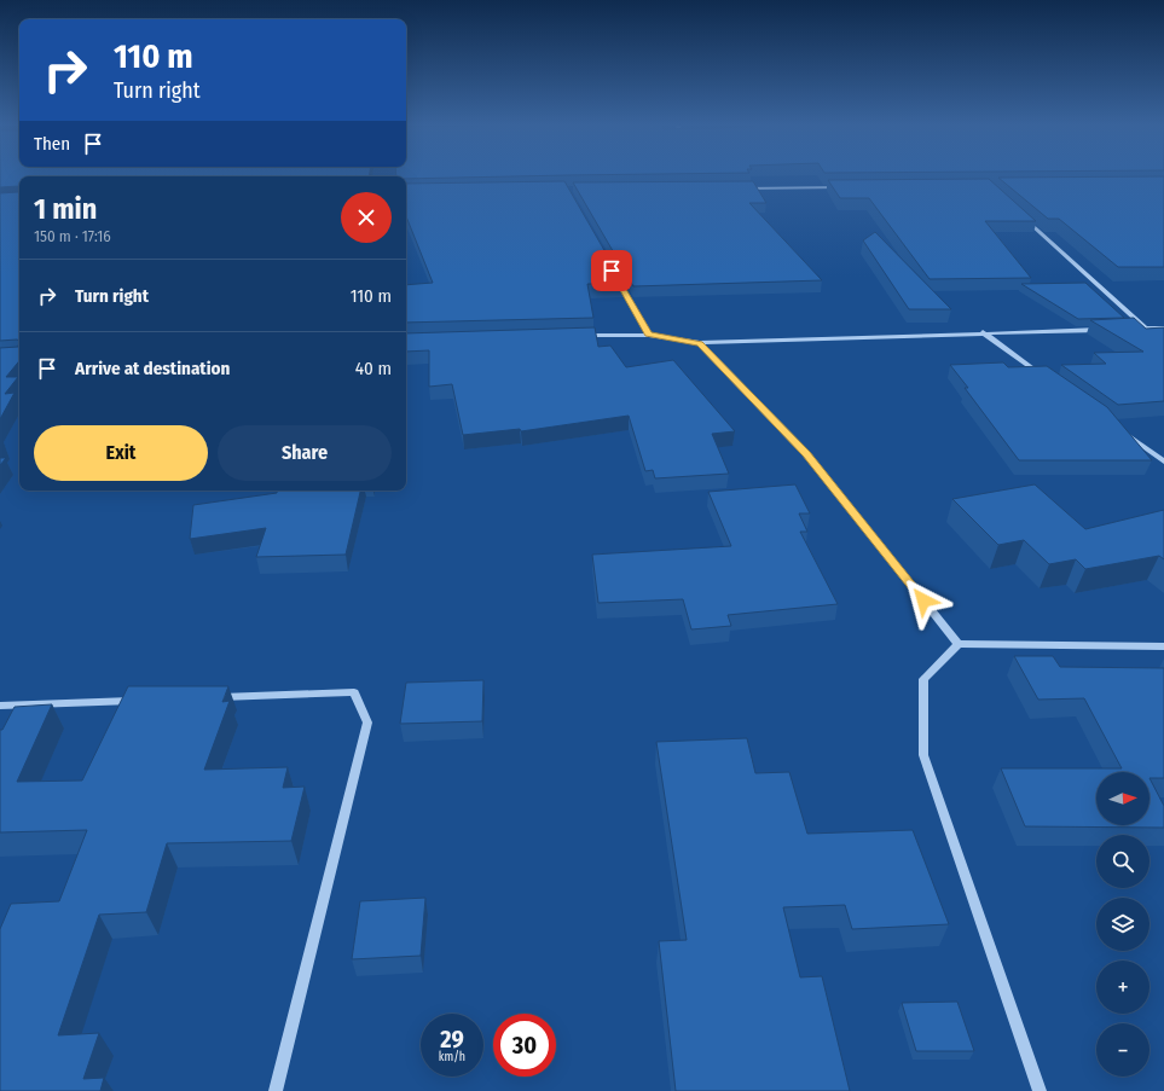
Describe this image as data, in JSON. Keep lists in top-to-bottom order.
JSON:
{
  "north": "right",
  "page": {
    "turn": ["110 m", "Turn right"],
    "then": "Then",
    "heading": ["1 min", "150 m · 17:16"],
    "list": [
      {
        "name": "Turn right",
        "value": "110 m"
      },
      {
        "name": "Arrive at destination",
        "value": "40 m"
      }
    ],
    "buttons": ["Exit", "Share"],
    "map_buttons": ["+", "−"],
    "speed": "29 km/h",
    "limit": "30"
  }
}
